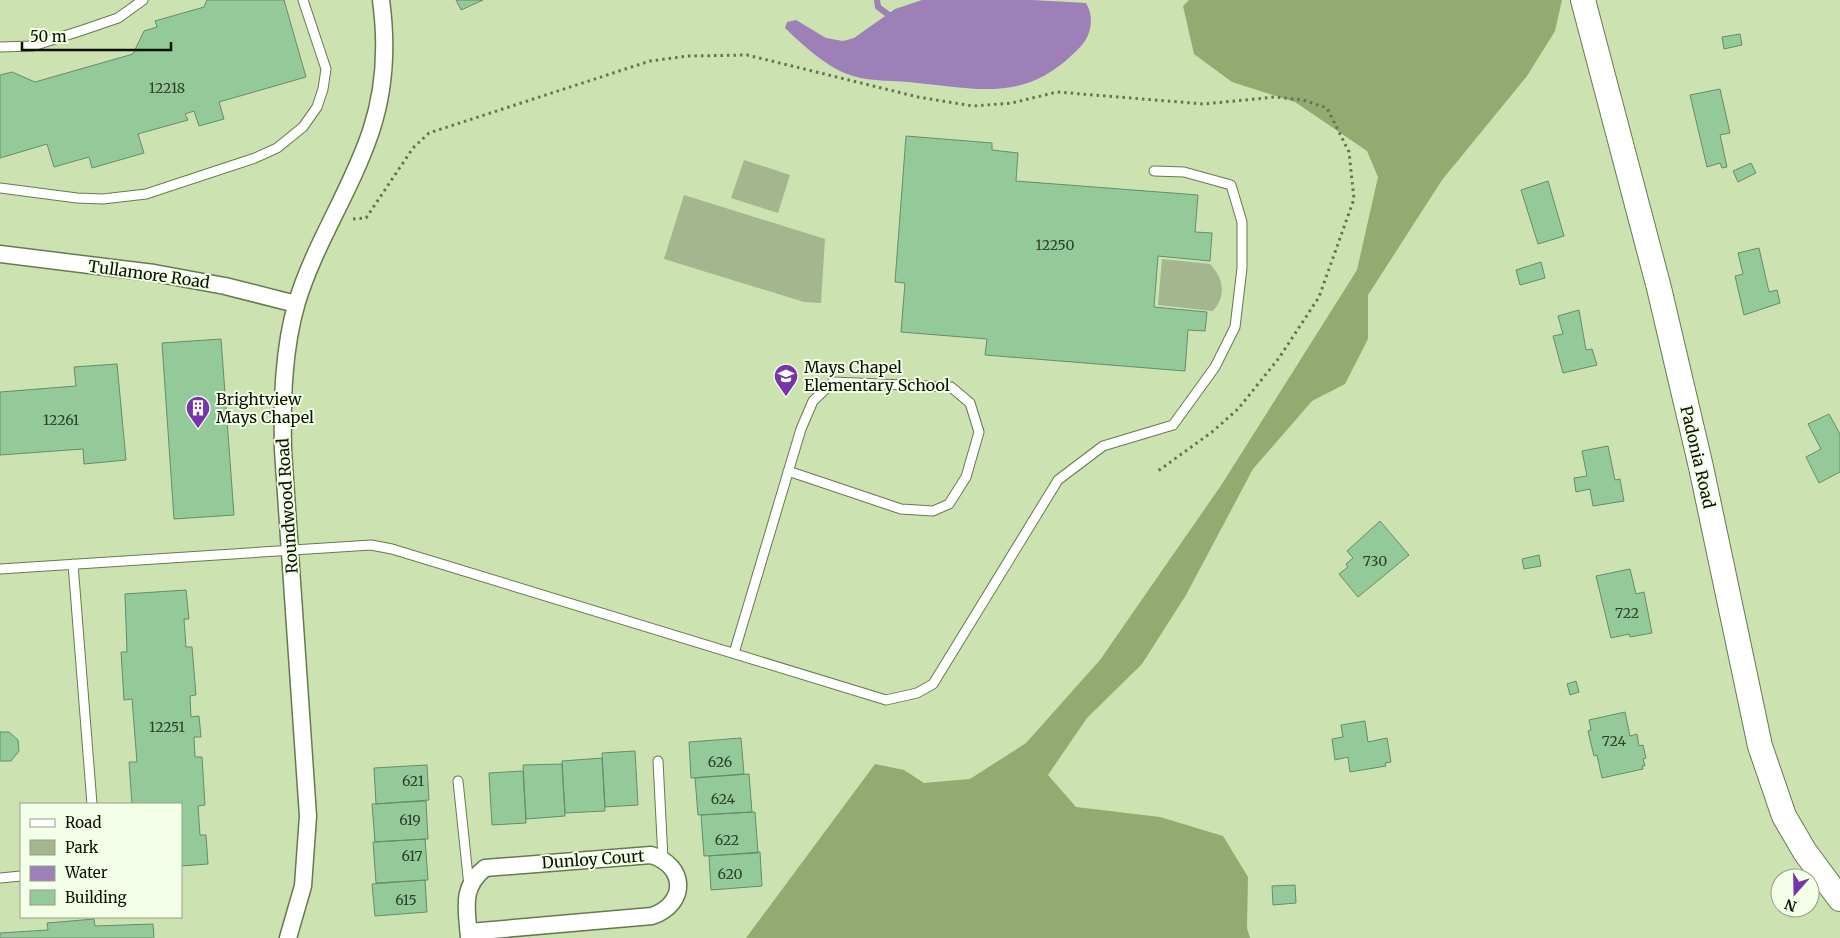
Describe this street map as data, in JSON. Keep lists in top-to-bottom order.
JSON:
{
  "streets": {
    "main road": ["Padonia Road"],
    "street": ["Tullamore Road", "Roundwood Road", "Dunloy Court"]
  },
  "crossings": [
    ["Tullamore Road", "Roundwood Road"]
  ],
  "places": {
    "school or university": ["Mays Chapel Elementary School"],
    "building": ["Brightview Mays Chapel"]
  },
  "house_numbers": [
    "12218",
    "12250",
    "12261",
    "730",
    "722",
    "12251",
    "724",
    "626",
    "621",
    "624",
    "619",
    "622",
    "617",
    "620",
    "615"
  ],
  "legend": [
    "Road",
    "Park",
    "Water",
    "Building"
  ],
  "scale_bar": "50 m",
  "north": "bottom"
}
